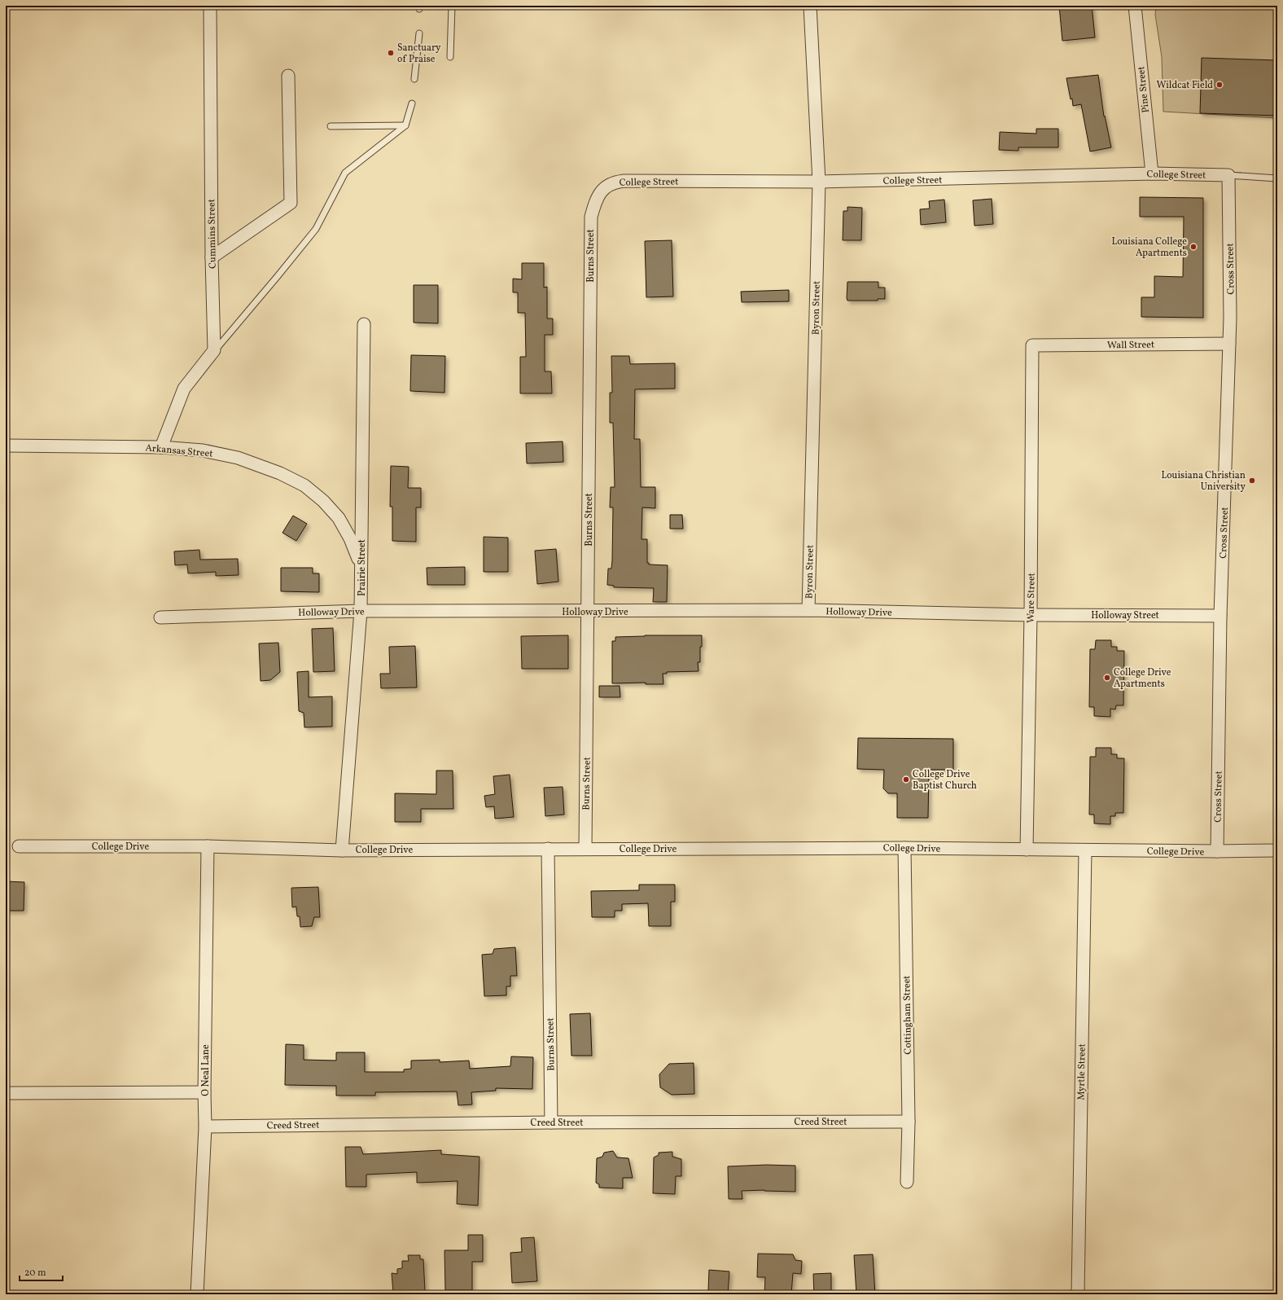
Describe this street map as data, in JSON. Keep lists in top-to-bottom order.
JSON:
{
  "streets": {
    "street": [
      "Pine Street",
      "College Street",
      "Cummins Street",
      "Burns Street",
      "Cross Street",
      "Byron Street",
      "Wall Street",
      "Arkansas Street",
      "Prairie Street",
      "Ware Street",
      "Holloway Drive",
      "Holloway Street",
      "College Drive",
      "Cottingham Street",
      "O Neal Lane",
      "Myrtle Street",
      "Creed Street"
    ]
  },
  "crossings": [
    ["Pine Street", "College Street"],
    ["College Street", "Burns Street"],
    ["College Street", "Cross Street"],
    ["College Street", "Byron Street"],
    ["Burns Street", "Holloway Drive"],
    ["Burns Street", "College Drive"],
    ["Burns Street", "Creed Street"],
    ["Cross Street", "Wall Street"],
    ["Cross Street", "Holloway Street"],
    ["Cross Street", "College Drive"],
    ["Byron Street", "Holloway Drive"],
    ["Wall Street", "Ware Street"],
    ["Arkansas Street", "Prairie Street"],
    ["Prairie Street", "Holloway Drive"],
    ["Prairie Street", "College Drive"],
    ["Ware Street", "Holloway Drive"],
    ["Ware Street", "Holloway Street"],
    ["Ware Street", "College Drive"],
    ["Holloway Drive", "Holloway Street"],
    ["College Drive", "Cottingham Street"],
    ["College Drive", "O Neal Lane"],
    ["College Drive", "Myrtle Street"],
    ["Cottingham Street", "Creed Street"],
    ["O Neal Lane", "Creed Street"]
  ],
  "places": [
    "Sanctuary of Praise",
    "Wildcat Field",
    "Louisiana College Apartments",
    "Louisiana Christian University",
    "College Drive Apartments",
    "College Drive Baptist Church"
  ],
  "scale_bar": "20 m"
}
